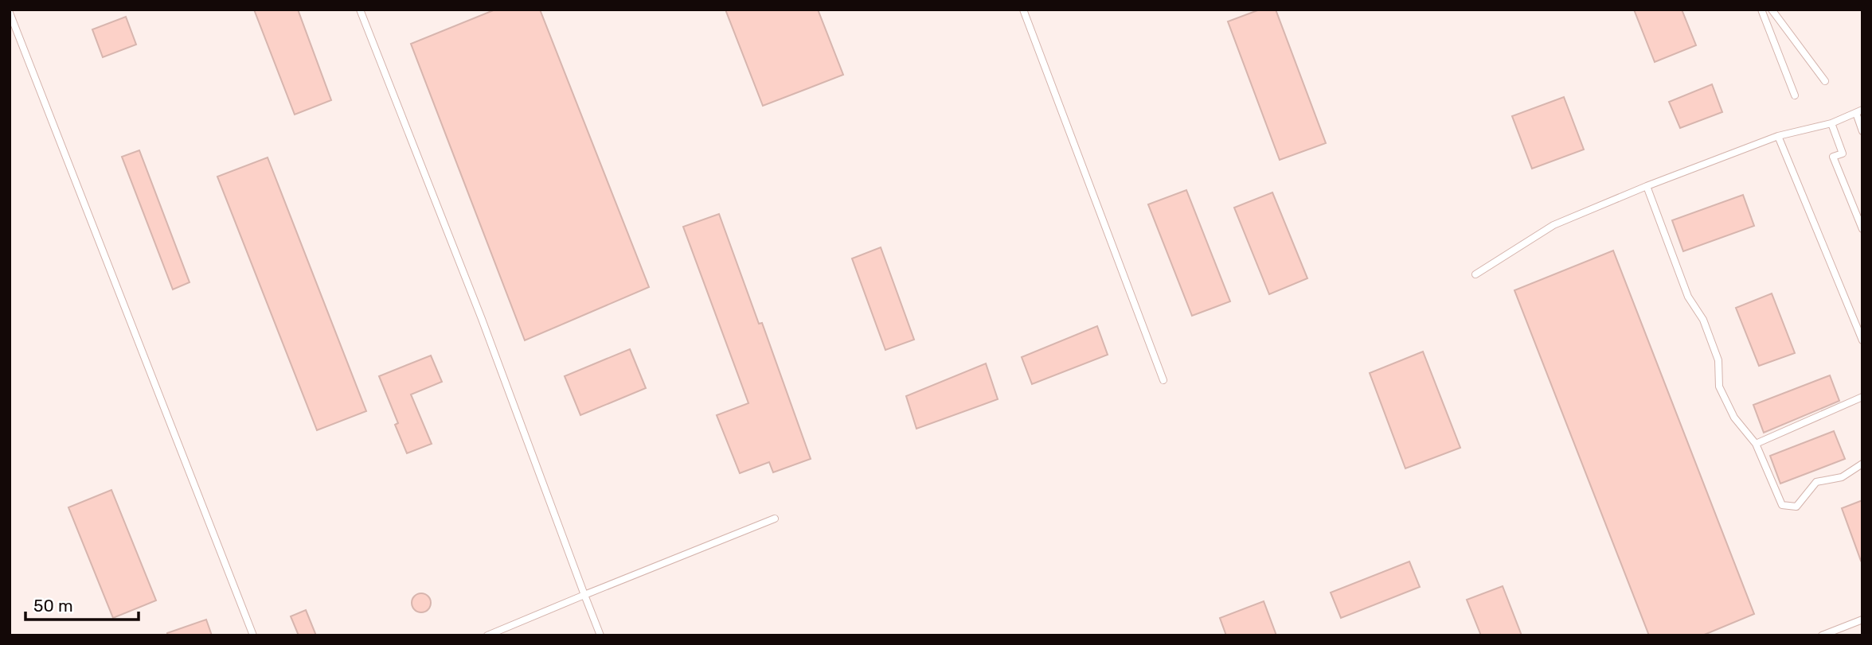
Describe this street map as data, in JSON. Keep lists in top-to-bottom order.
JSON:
{
  "scale_bar": "50 m"
}
